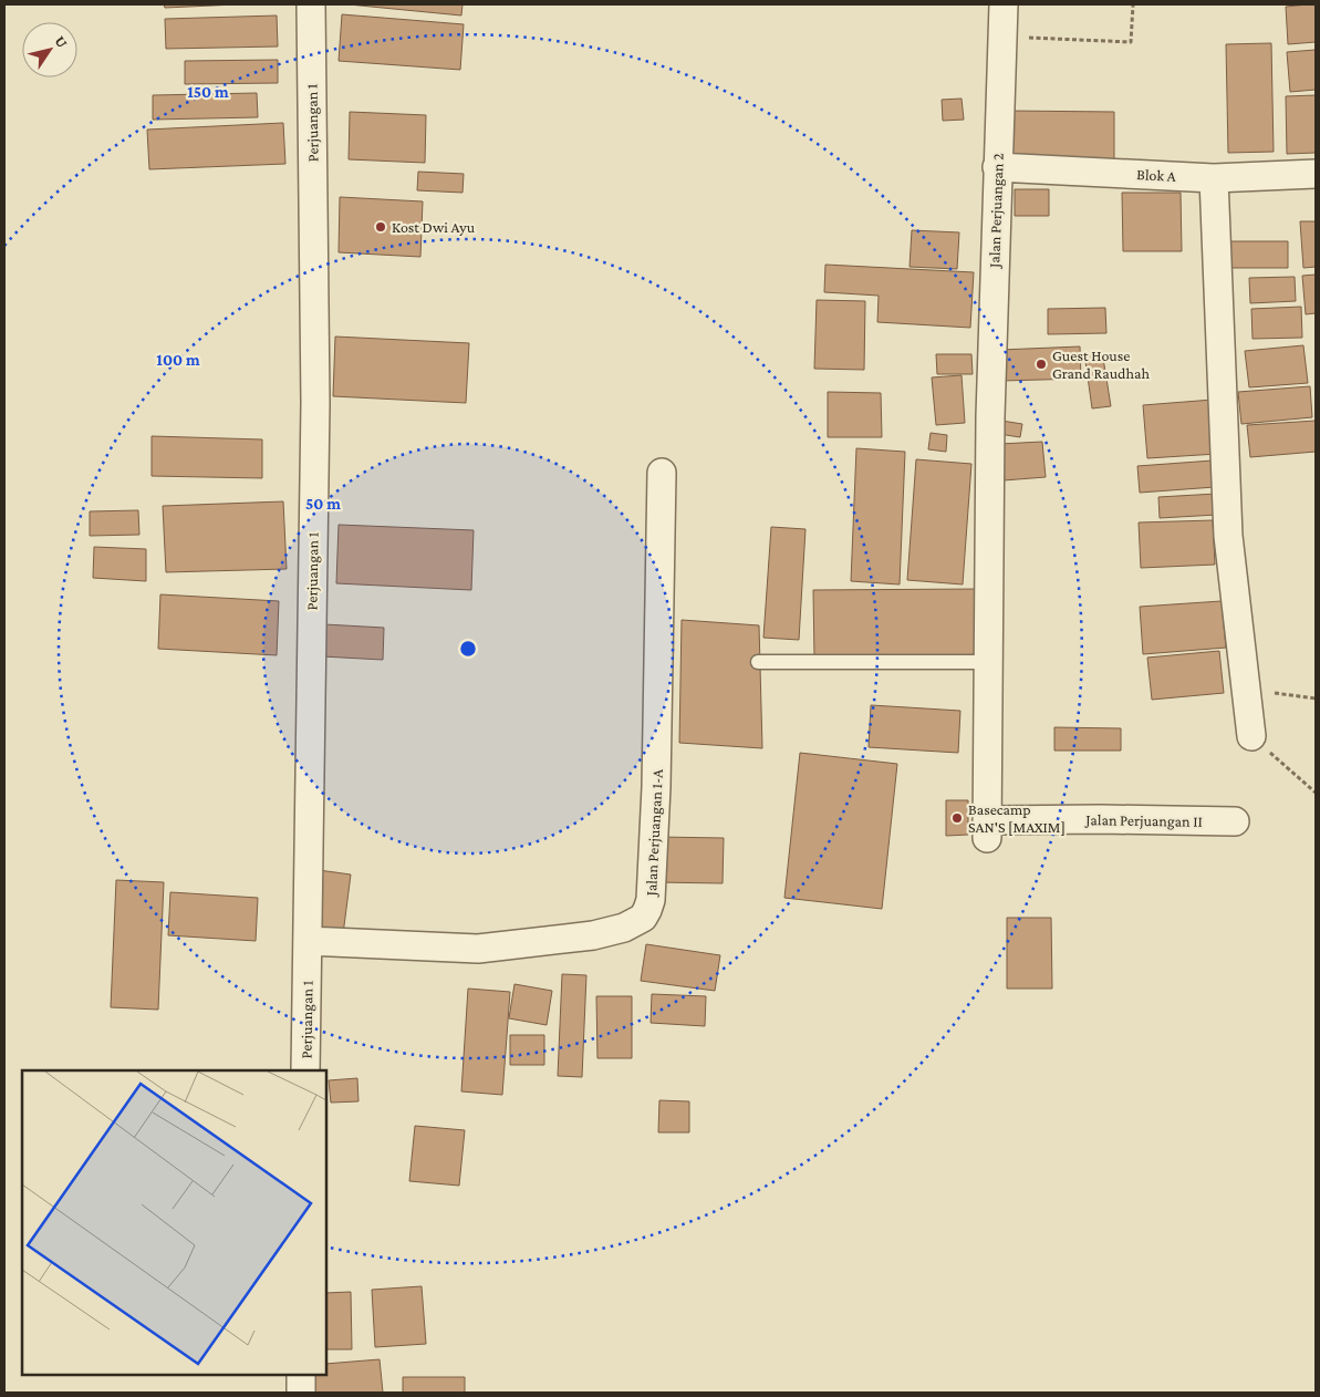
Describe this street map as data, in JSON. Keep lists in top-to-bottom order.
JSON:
{
  "streets": {
    "street": [
      "Perjuangan 1",
      "Blok A",
      "Jalan Perjuangan 2",
      "Jalan Perjuangan II",
      "Jalan Perjuangan 1-A"
    ]
  },
  "crossings": [
    ["Perjuangan 1", "Jalan Perjuangan 1-A"],
    ["Blok A", "Jalan Perjuangan 2"],
    ["Jalan Perjuangan 2", "Jalan Perjuangan II"]
  ],
  "places": ["Kost Dwi Ayu", "Guest House Grand Raudhah", "Basecamp SAN'S [MAXIM]"],
  "north": "top right",
  "rings": ["150 m", "100 m", "50 m"]
}
